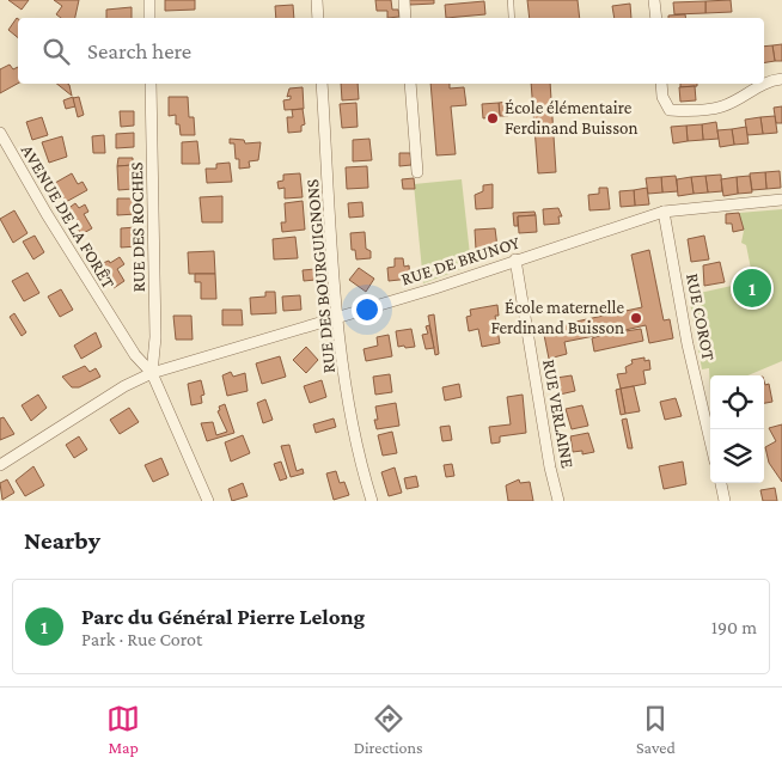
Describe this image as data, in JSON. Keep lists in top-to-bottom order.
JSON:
{
  "streets": {
    "street": [
      "AVENUE DE LA FORÊT",
      "RUE DES ROCHES",
      "RUE DE BRUNOY",
      "RUE DES BOURGUIGNONS",
      "RUE COROT",
      "RUE VERLAINE"
    ]
  },
  "crossings": [
    ["AVENUE DE LA FORÊT", "RUE DES ROCHES"],
    ["AVENUE DE LA FORÊT", "RUE DE BRUNOY"],
    ["RUE DES ROCHES", "RUE DE BRUNOY"],
    ["RUE DE BRUNOY", "RUE DES BOURGUIGNONS"],
    ["RUE DE BRUNOY", "RUE COROT"],
    ["RUE DE BRUNOY", "RUE VERLAINE"]
  ],
  "places": ["École élémentaire Ferdinand Buisson", "École maternelle Ferdinand Buisson"],
  "page": {
    "search": "Search here",
    "pins": "1",
    "heading": "Nearby",
    "list": [
      {
        "mark": "1",
        "name": "Parc du Général Pierre Lelong",
        "note": "Park · Rue Corot",
        "value": "190 m"
      }
    ],
    "nav": ["Map", "Directions", "Saved"]
  }
}
